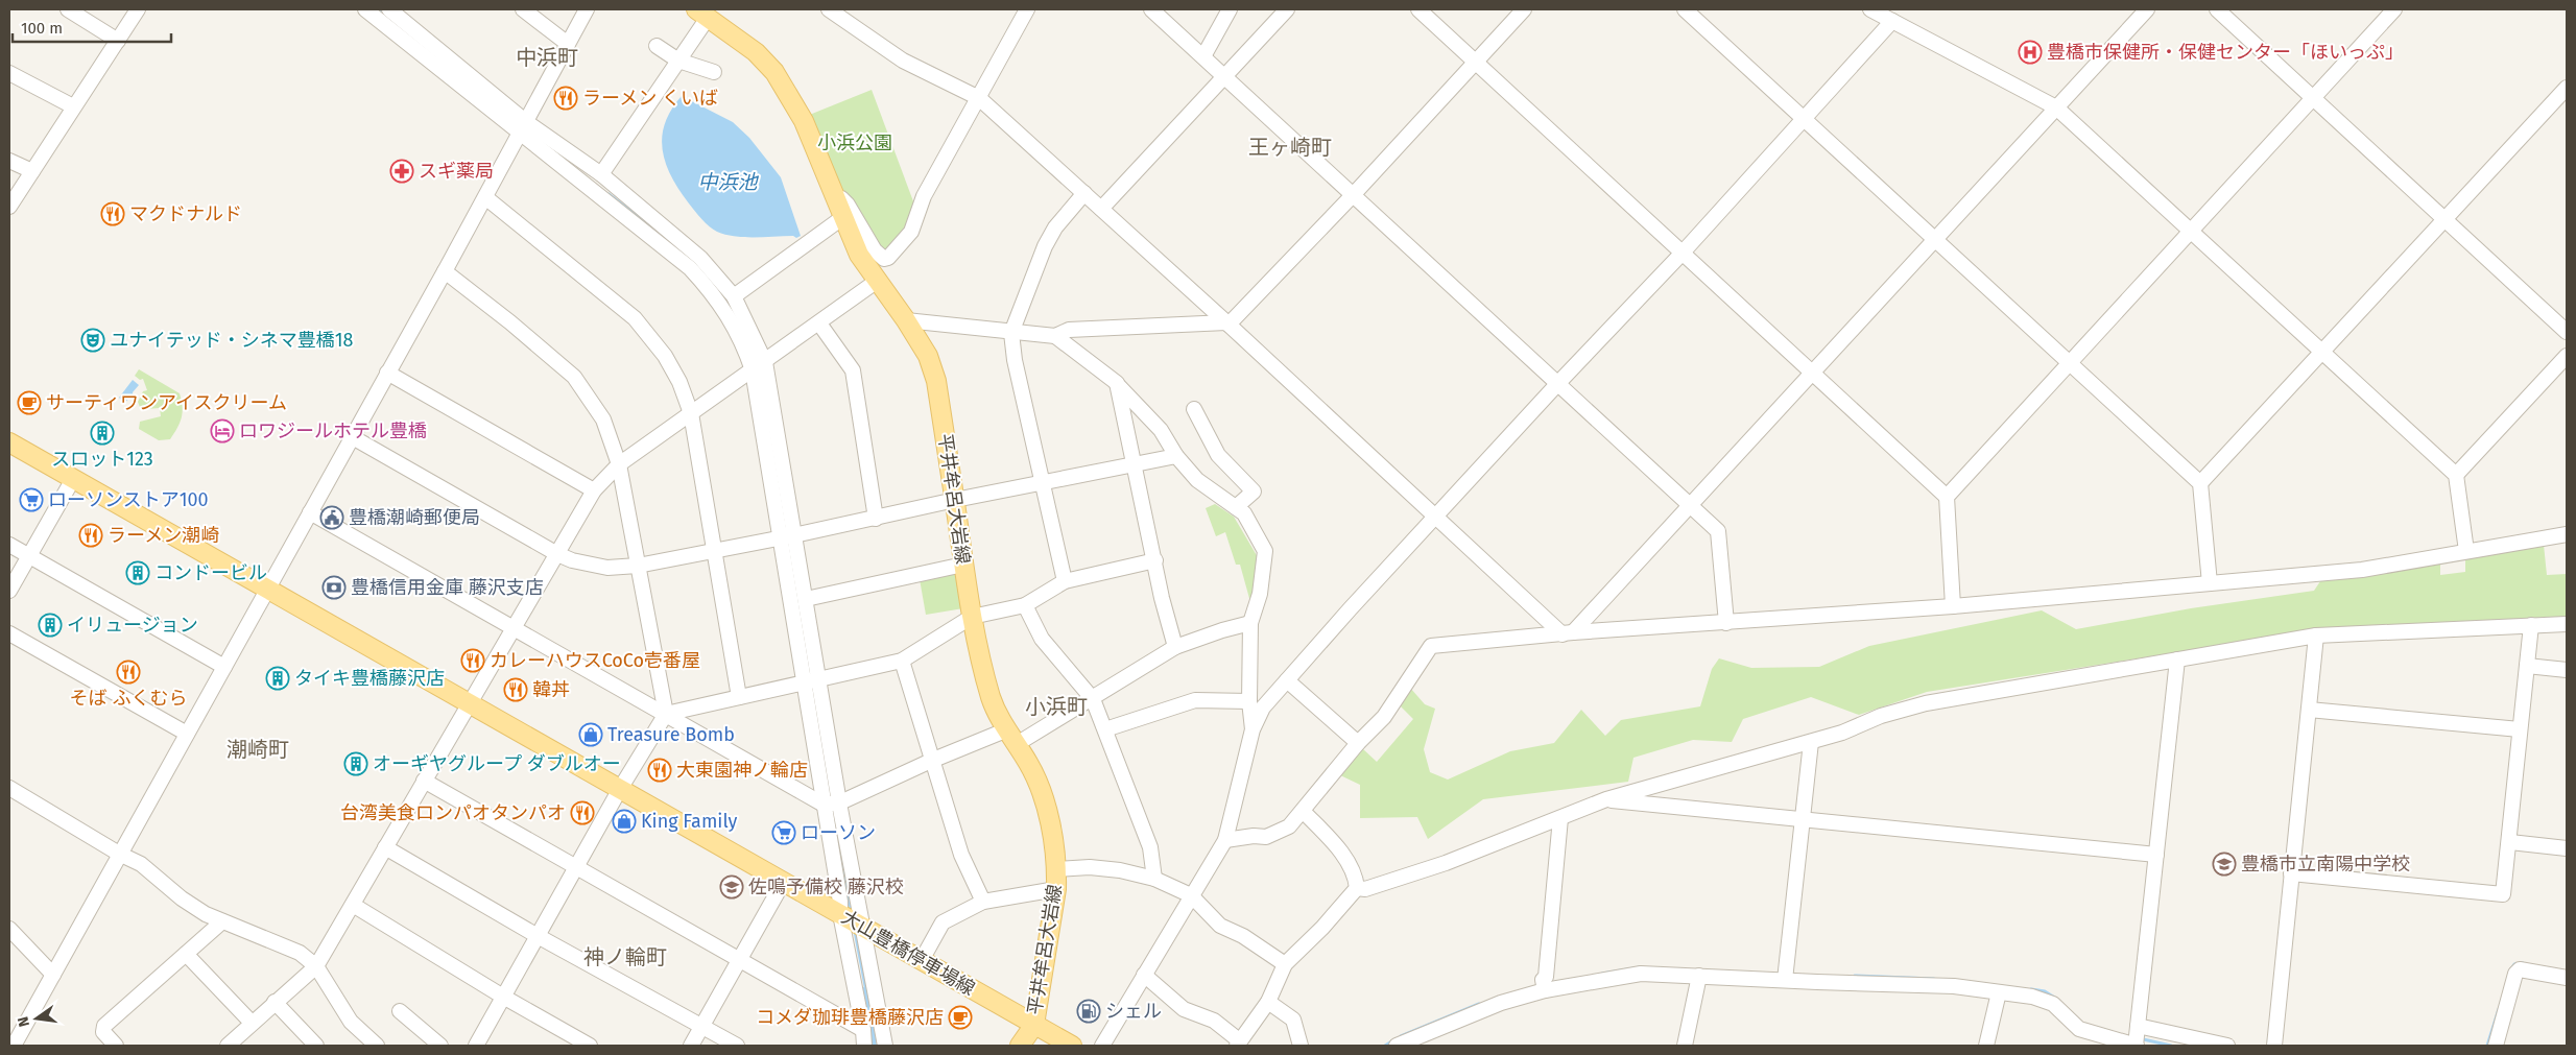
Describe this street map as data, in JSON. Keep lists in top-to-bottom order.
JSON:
{
  "streets": {
    "main road": ["平井牟呂大岩線", "大山豊橋停車場線"]
  },
  "crossings": [
    ["平井牟呂大岩線", "大山豊橋停車場線"]
  ],
  "districts": [
    "中浜町",
    "王ヶ崎町",
    "小浜町",
    "潮崎町",
    "神ノ輪町"
  ],
  "water": ["中浜池"],
  "parks": ["小浜公園"],
  "places": {
    "hospital": ["豊橋市保健所・保健センター「ほいっぷ」"],
    "restaurant": [
      "ラーメン くいば",
      "マクドナルド",
      "ラーメン潮崎",
      "カレーハウスCoCo壱番屋",
      "そば ふくむら",
      "韓丼",
      "大東園神ノ輪店",
      "台湾美食ロンパオタンパオ"
    ],
    "pharmacy": ["スギ薬局"],
    "theatre": ["ユナイテッド・シネマ豊橋18"],
    "cafe": ["サーティワンアイスクリーム", "コメダ珈琲豊橋藤沢店"],
    "hotel": ["ロワジールホテル豊橋"],
    "building": [
      "スロット123",
      "コンドービル",
      "イリュージョン",
      "タイキ豊橋藤沢店",
      "オーギヤグループ ダブルオー"
    ],
    "supermarket": ["ローソンストア100", "ローソン"],
    "public building": ["豊橋潮崎郵便局"],
    "bank": ["豊橋信用金庫 藤沢支店"],
    "shop": ["Treasure Bomb", "King Family"],
    "school or university": ["豊橋市立南陽中学校", "佐鳴予備校 藤沢校"],
    "fuel station": ["シェル"]
  },
  "scale_bar": "100 m",
  "north": "left"
}
